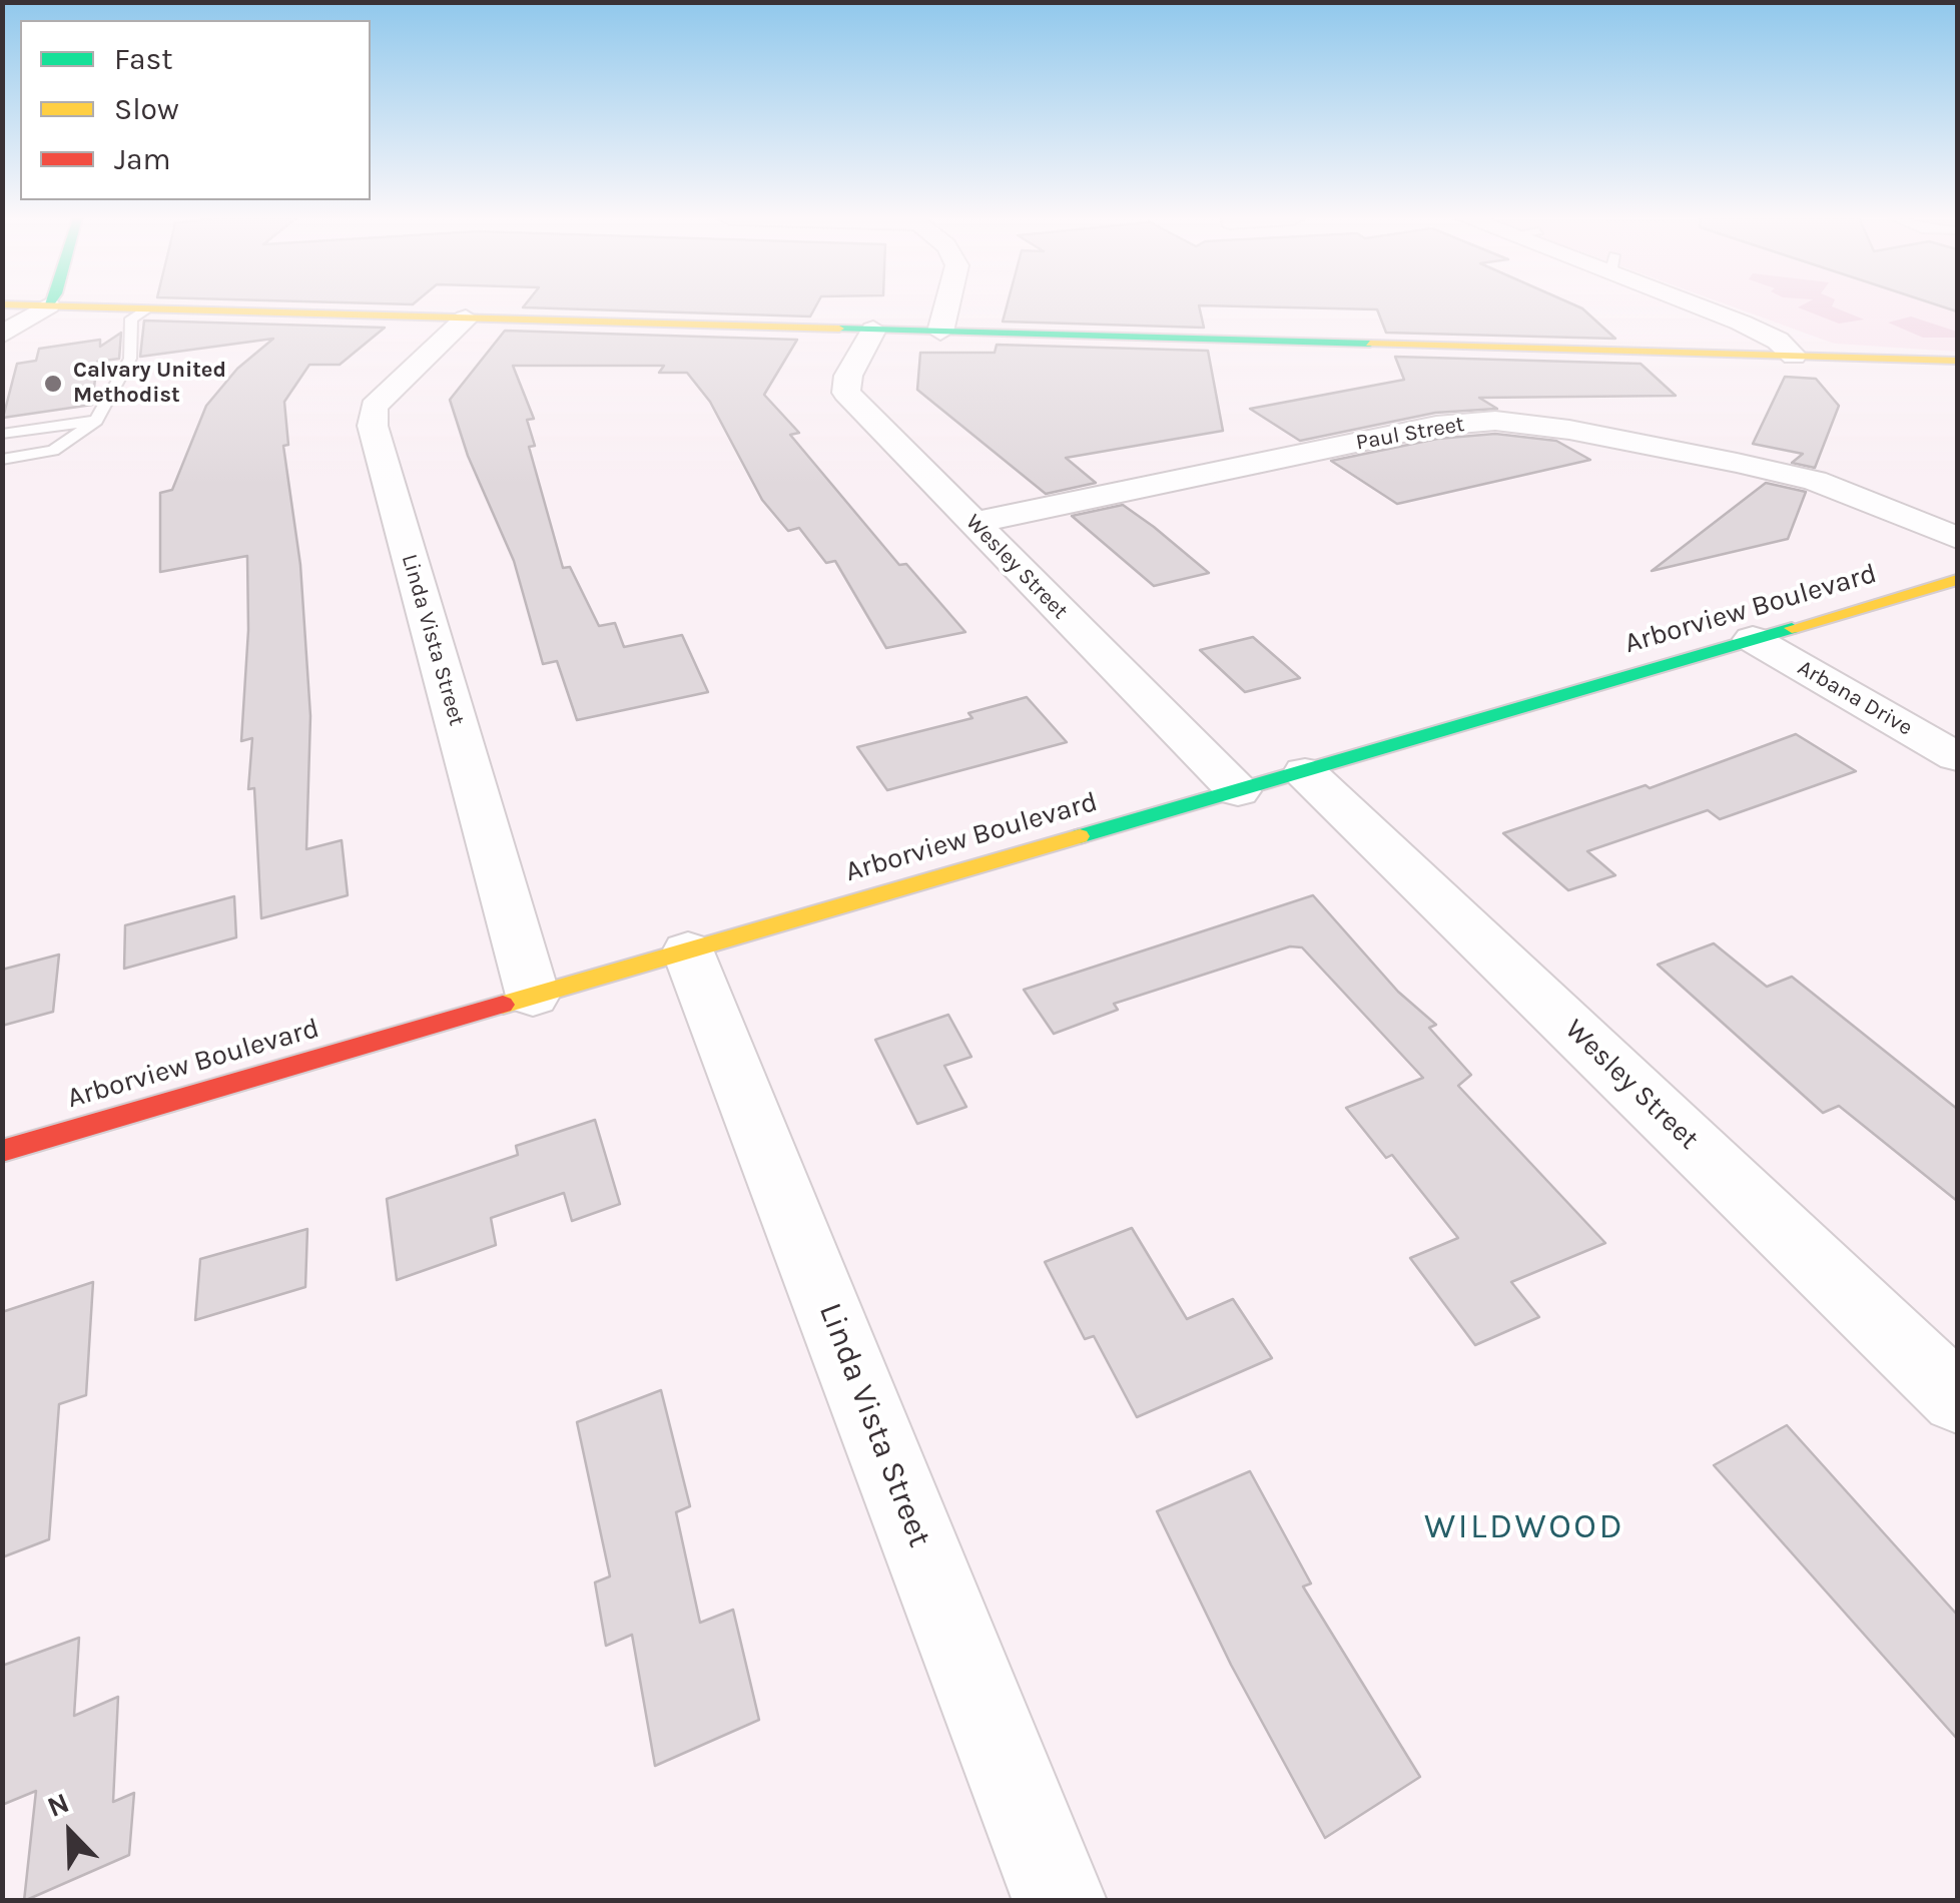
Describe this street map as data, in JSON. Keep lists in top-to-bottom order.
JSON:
{
  "streets": {
    "main road": ["Arborview Boulevard"],
    "street": [
      "Paul Street",
      "Wesley Street",
      "Linda Vista Street",
      "Arbana Drive"
    ]
  },
  "crossings": [
    ["Paul Street", "Wesley Street"],
    ["Wesley Street", "Arborview Boulevard"],
    ["Arborview Boulevard", "Linda Vista Street"],
    ["Arborview Boulevard", "Arbana Drive"]
  ],
  "districts": ["WILDWOOD"],
  "places": ["Calvary United Methodist"],
  "legend": ["Fast", "Slow", "Jam"],
  "north": "top left"
}
